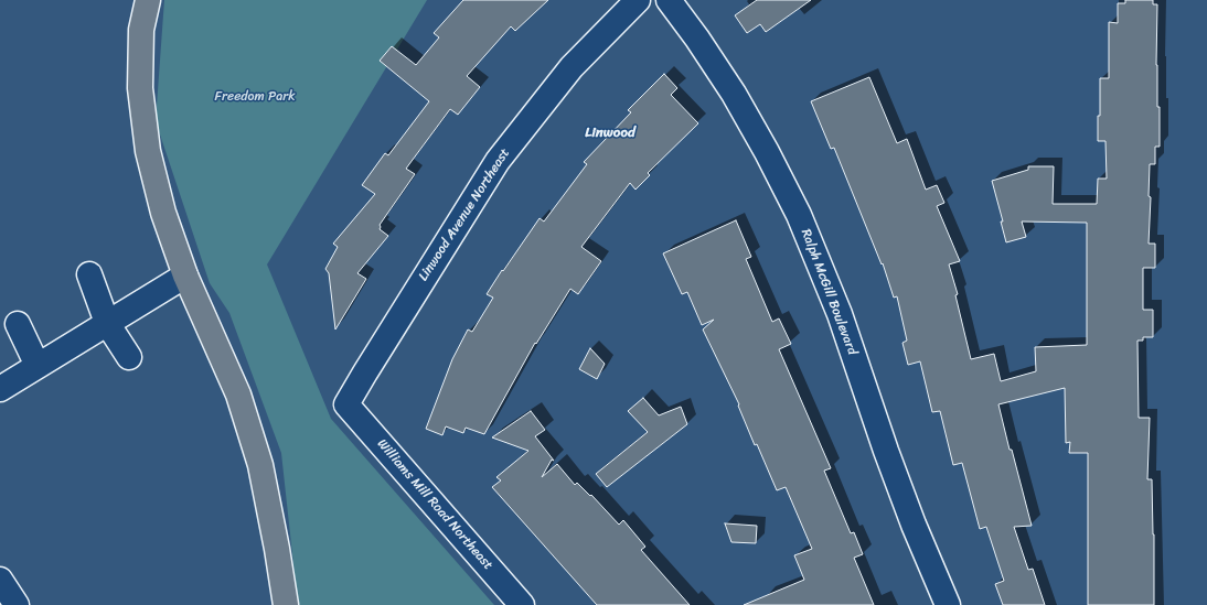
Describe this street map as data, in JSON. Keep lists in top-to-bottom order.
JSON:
{
  "streets": {
    "street": ["Linwood Avenue Northeast", "Ralph McGill Boulevard", "Williams Mill Road Northeast"]
  },
  "crossings": [
    ["Linwood Avenue Northeast", "Williams Mill Road Northeast"]
  ],
  "districts": ["Linwood"],
  "parks": ["Freedom Park"]
}
